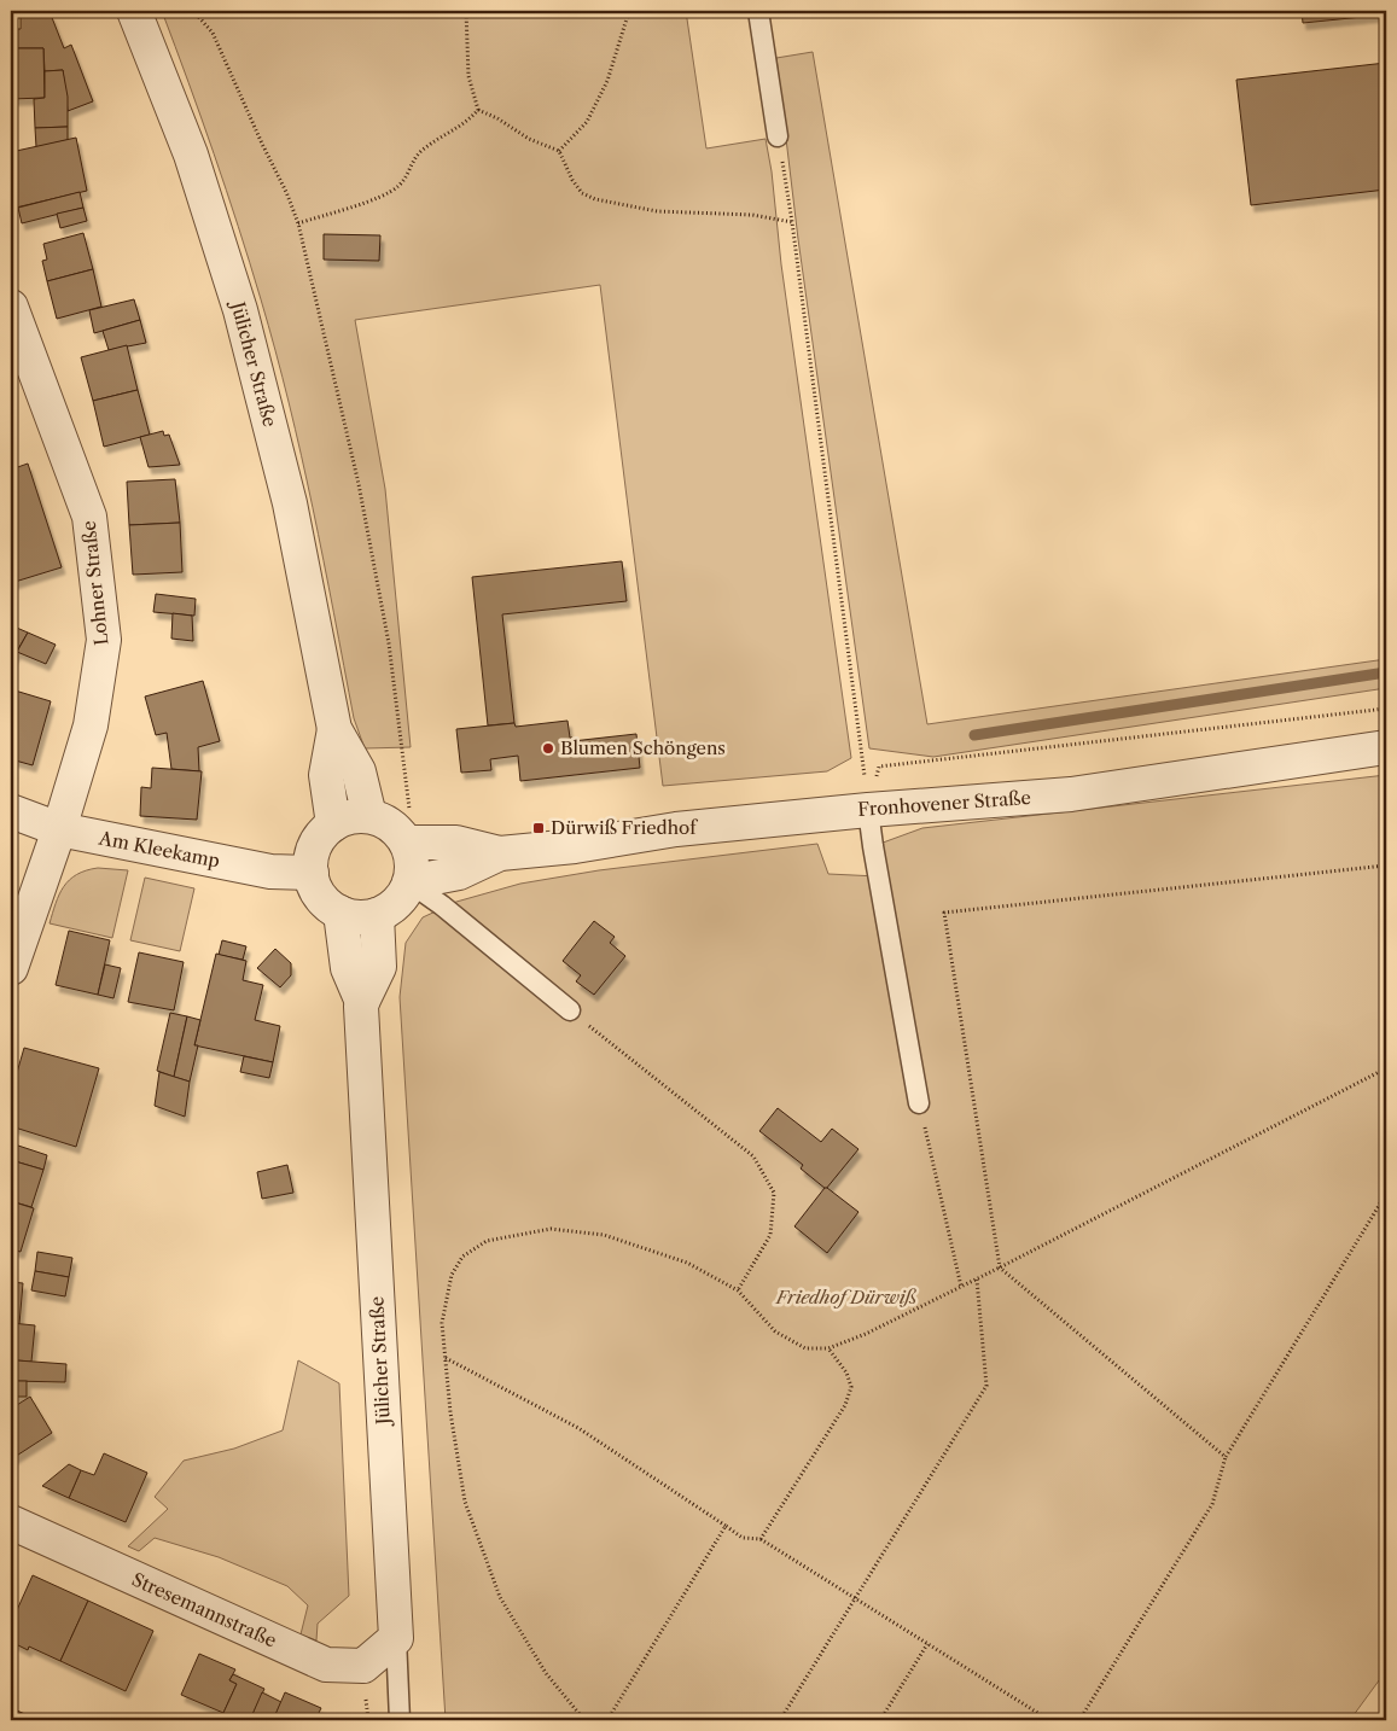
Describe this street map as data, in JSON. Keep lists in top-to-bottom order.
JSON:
{
  "streets": {
    "street": [
      "Jülicher Straße",
      "Lohner Straße",
      "Fronhovener Straße",
      "Am Kleekamp",
      "Stresemannstraße"
    ]
  },
  "crossings": [
    ["Jülicher Straße", "Fronhovener Straße"],
    ["Jülicher Straße", "Am Kleekamp"],
    ["Jülicher Straße", "Stresemannstraße"],
    ["Lohner Straße", "Am Kleekamp"],
    ["Fronhovener Straße", "Am Kleekamp"]
  ],
  "parks": ["Friedhof Dürwiß"],
  "places": {
    "other": ["Blumen Schöngens"],
    "transit": ["Dürwiß Friedhof"]
  }
}
